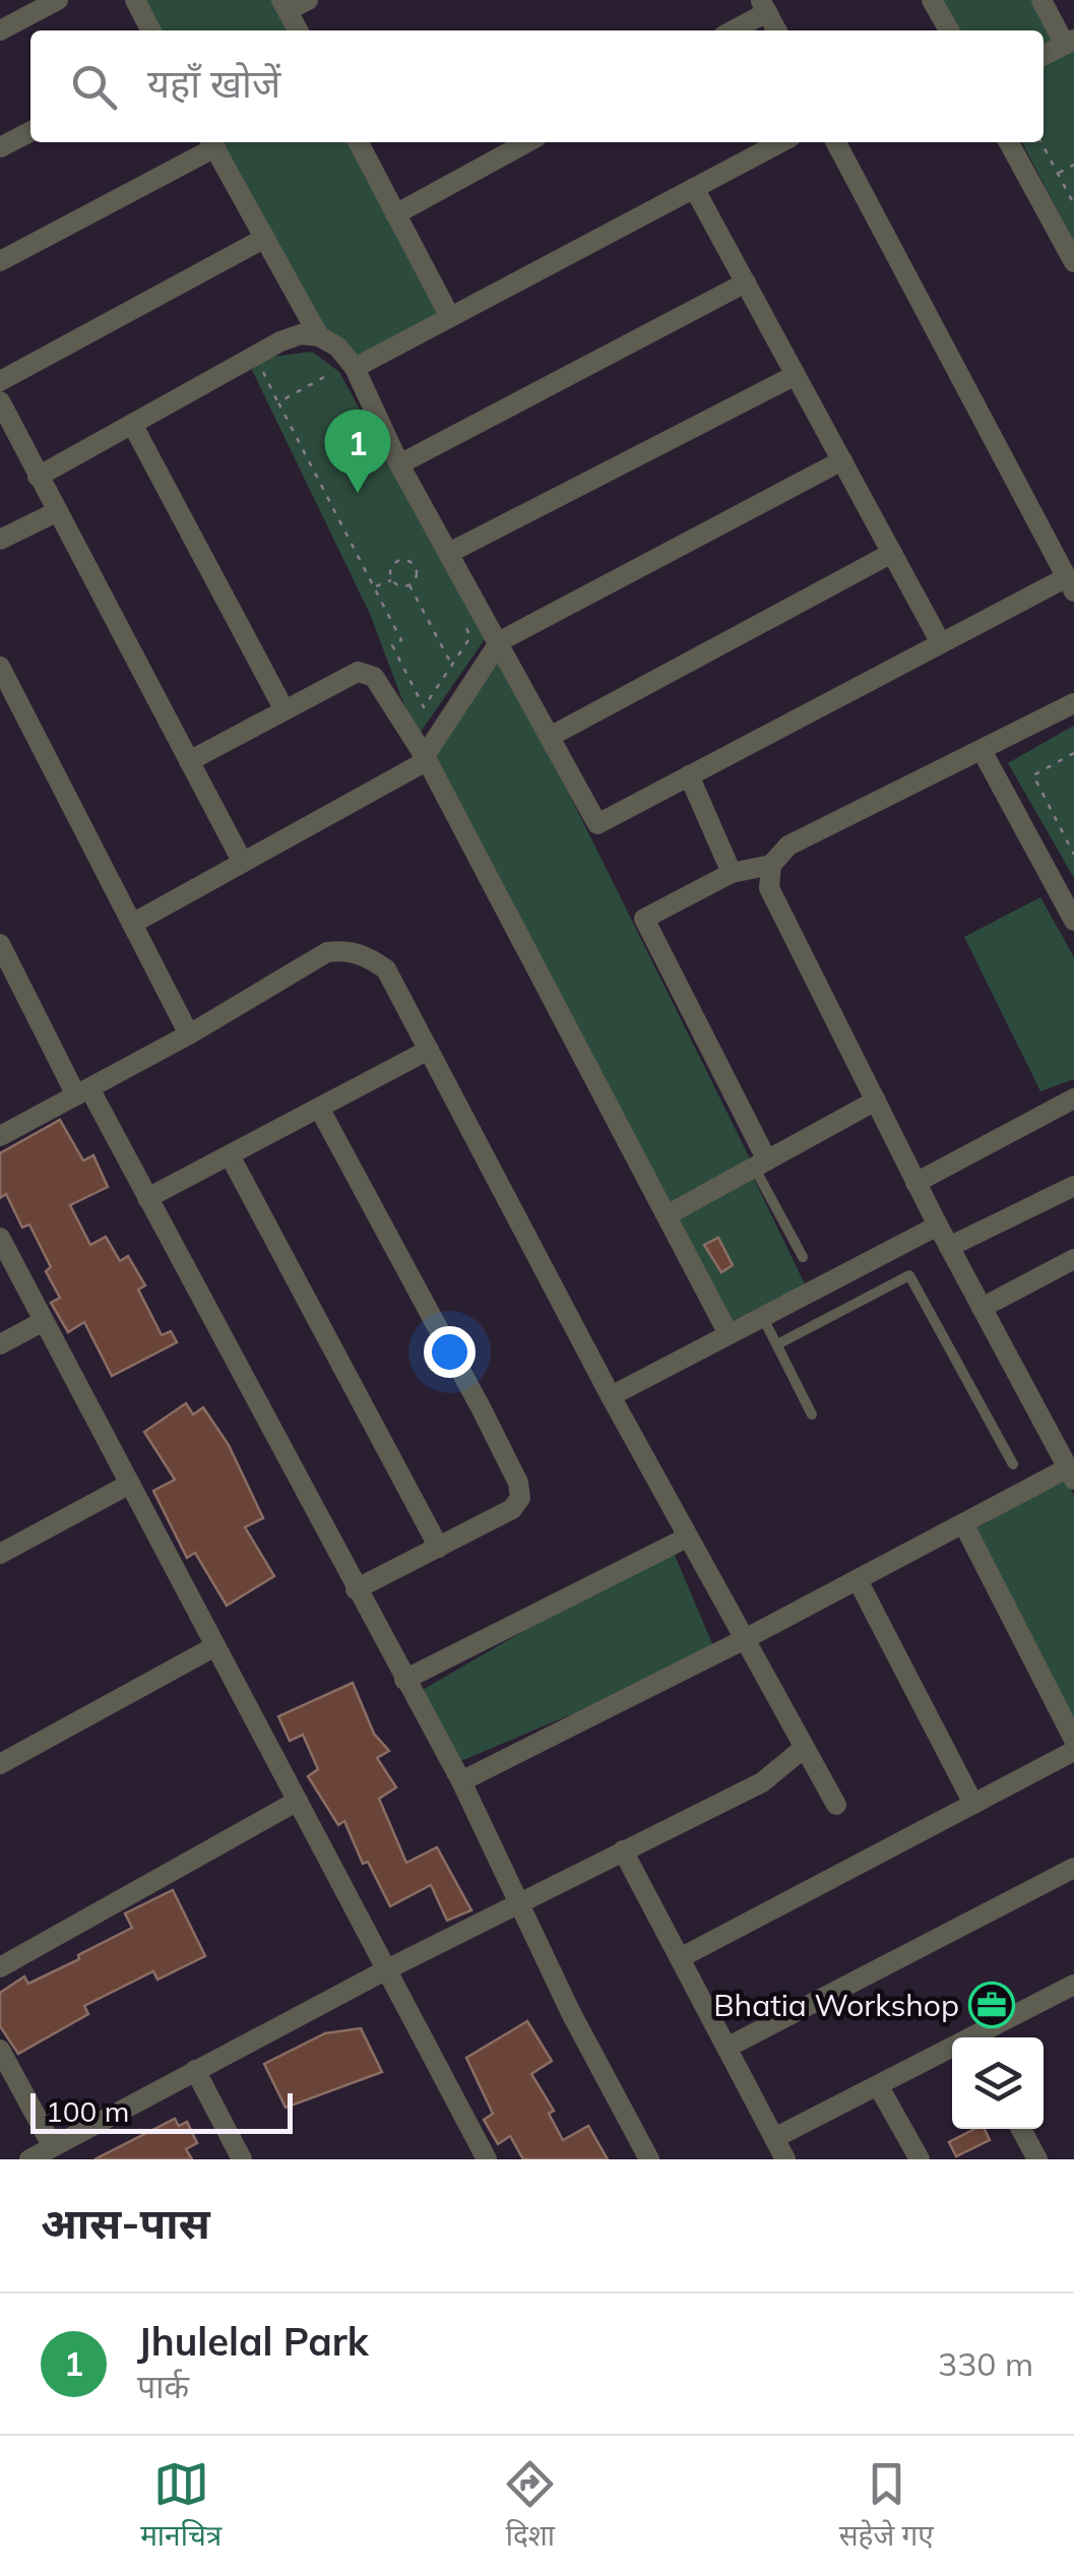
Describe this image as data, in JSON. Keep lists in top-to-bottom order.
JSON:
{
  "places": {
    "office": ["Bhatia Workshop"]
  },
  "scale_bar": "100 m",
  "page": {
    "search": "यहाँ खोजें",
    "pins": "1",
    "scale": "100 m",
    "heading": "आस-पास",
    "list": [
      {
        "mark": "1",
        "name": "Jhulelal Park",
        "note": "पार्क",
        "value": "330 m"
      }
    ],
    "nav": ["मानचित्र", "दिशा", "सहेजे गए"]
  }
}
